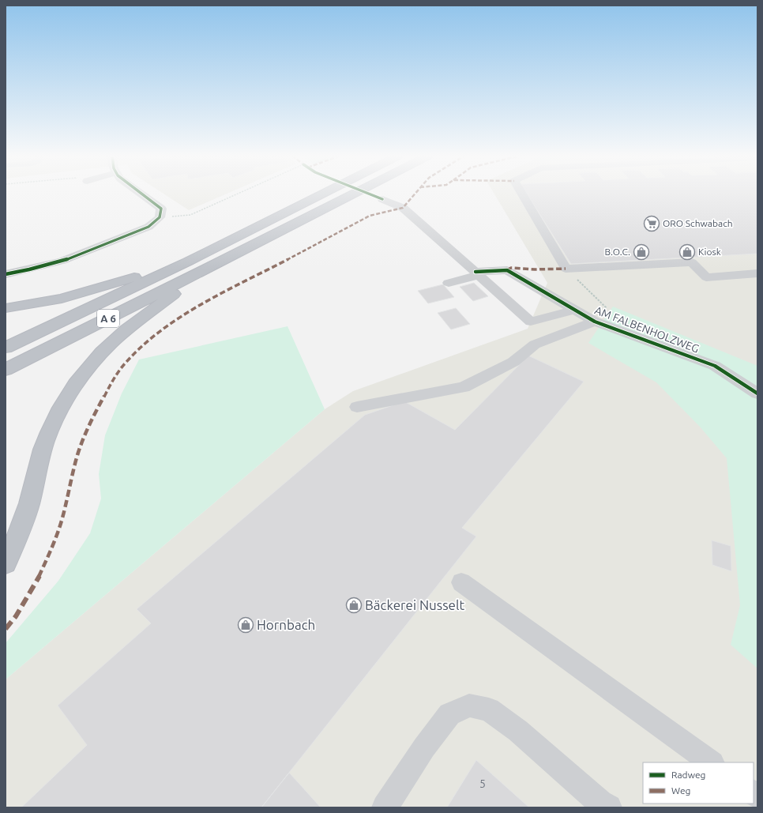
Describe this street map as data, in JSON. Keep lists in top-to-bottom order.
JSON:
{
  "streets": {
    "highway": ["A 6"],
    "street": ["AM FALBENHOLZWEG"]
  },
  "places": {
    "supermarket": ["ORO Schwabach"],
    "shop": [
      "B.O.C.",
      "Kiosk",
      "Bäckerei Nusselt",
      "Hornbach"
    ]
  },
  "house_numbers": ["5"],
  "legend": ["Radweg", "Weg"]
}
